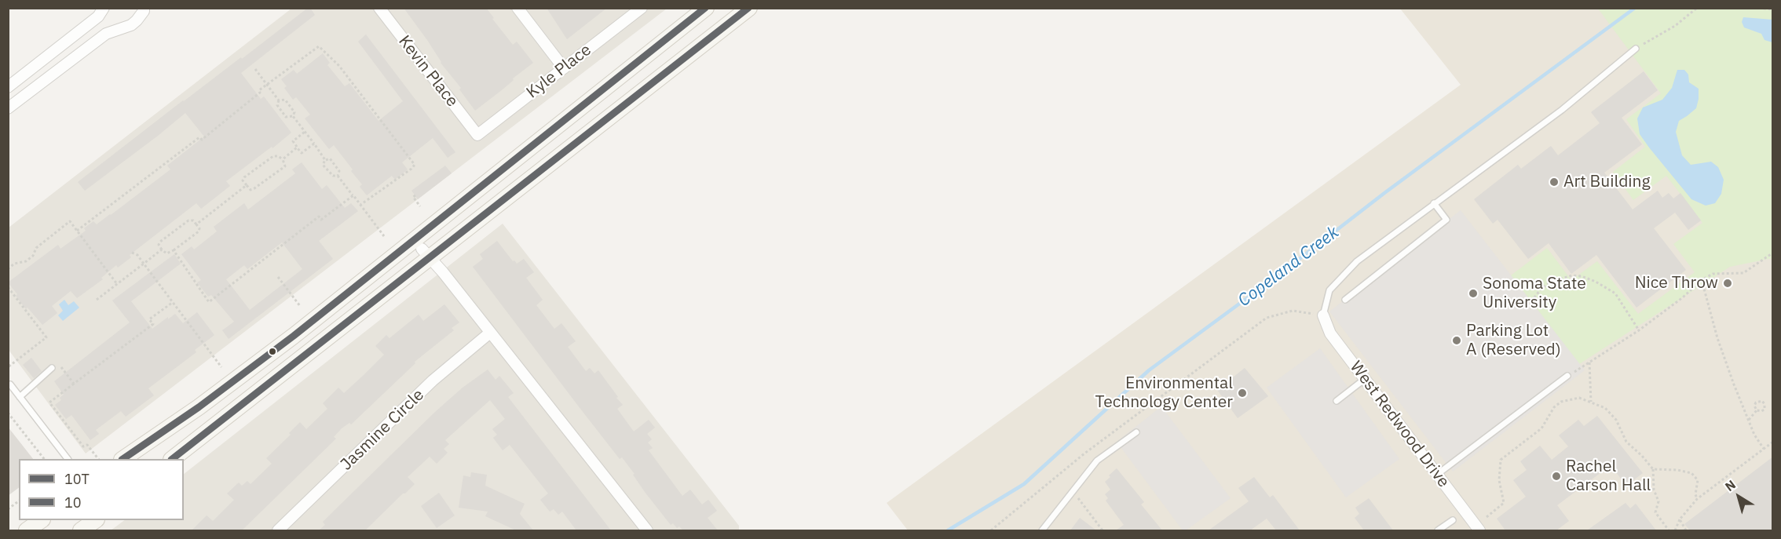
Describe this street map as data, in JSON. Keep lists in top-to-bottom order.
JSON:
{
  "streets": {
    "street": [
      "Kevin Place",
      "Kyle Place",
      "West Redwood Drive",
      "Jasmine Circle"
    ]
  },
  "crossings": [
    ["Kevin Place", "Kyle Place"]
  ],
  "water": ["Copeland Creek"],
  "places": [
    "Art Building",
    "Nice Throw",
    "Sonoma State University",
    "Parking Lot A (Reserved)",
    "Environmental Technology Center",
    "Rachel Carson Hall"
  ],
  "lines": ["transit line 10T", "transit line 10"],
  "legend": ["10T", "10"],
  "north": "top left"
}
